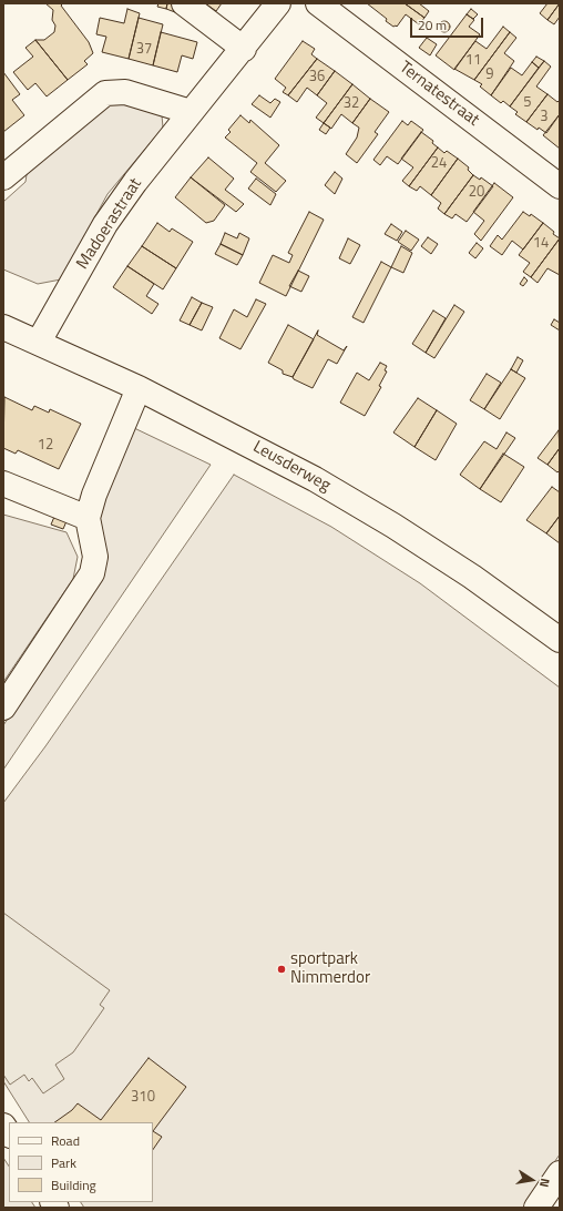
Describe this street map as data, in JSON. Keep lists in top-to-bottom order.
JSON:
{
  "streets": {
    "street": ["Ternatestraat", "Madoerastraat", "Leusderweg"]
  },
  "crossings": [
    ["Madoerastraat", "Leusderweg"]
  ],
  "places": ["sportpark Nimmerdor"],
  "house_numbers": [
    "37",
    "11",
    "9",
    "36",
    "5",
    "32",
    "3",
    "24",
    "20",
    "14",
    "12",
    "310"
  ],
  "legend": ["Road", "Park", "Building"],
  "scale_bar": "20 m",
  "north": "right"
}
